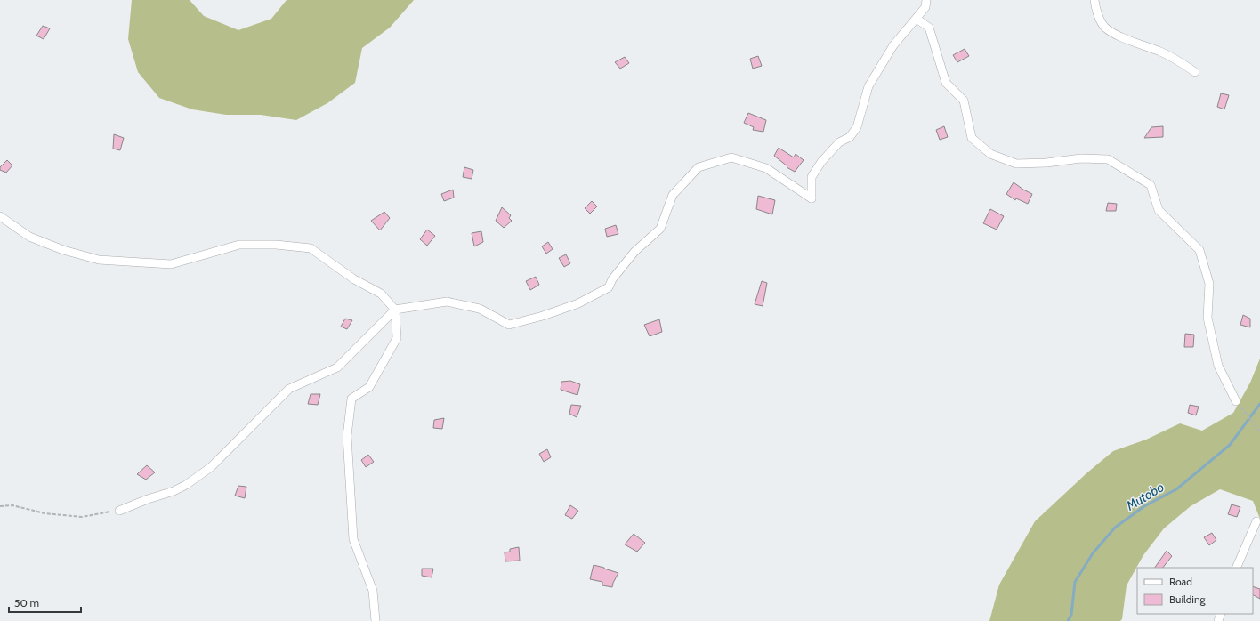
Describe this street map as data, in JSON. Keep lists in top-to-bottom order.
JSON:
{
  "water": ["Mutobo"],
  "legend": ["Road", "Building"],
  "scale_bar": "50 m"
}
